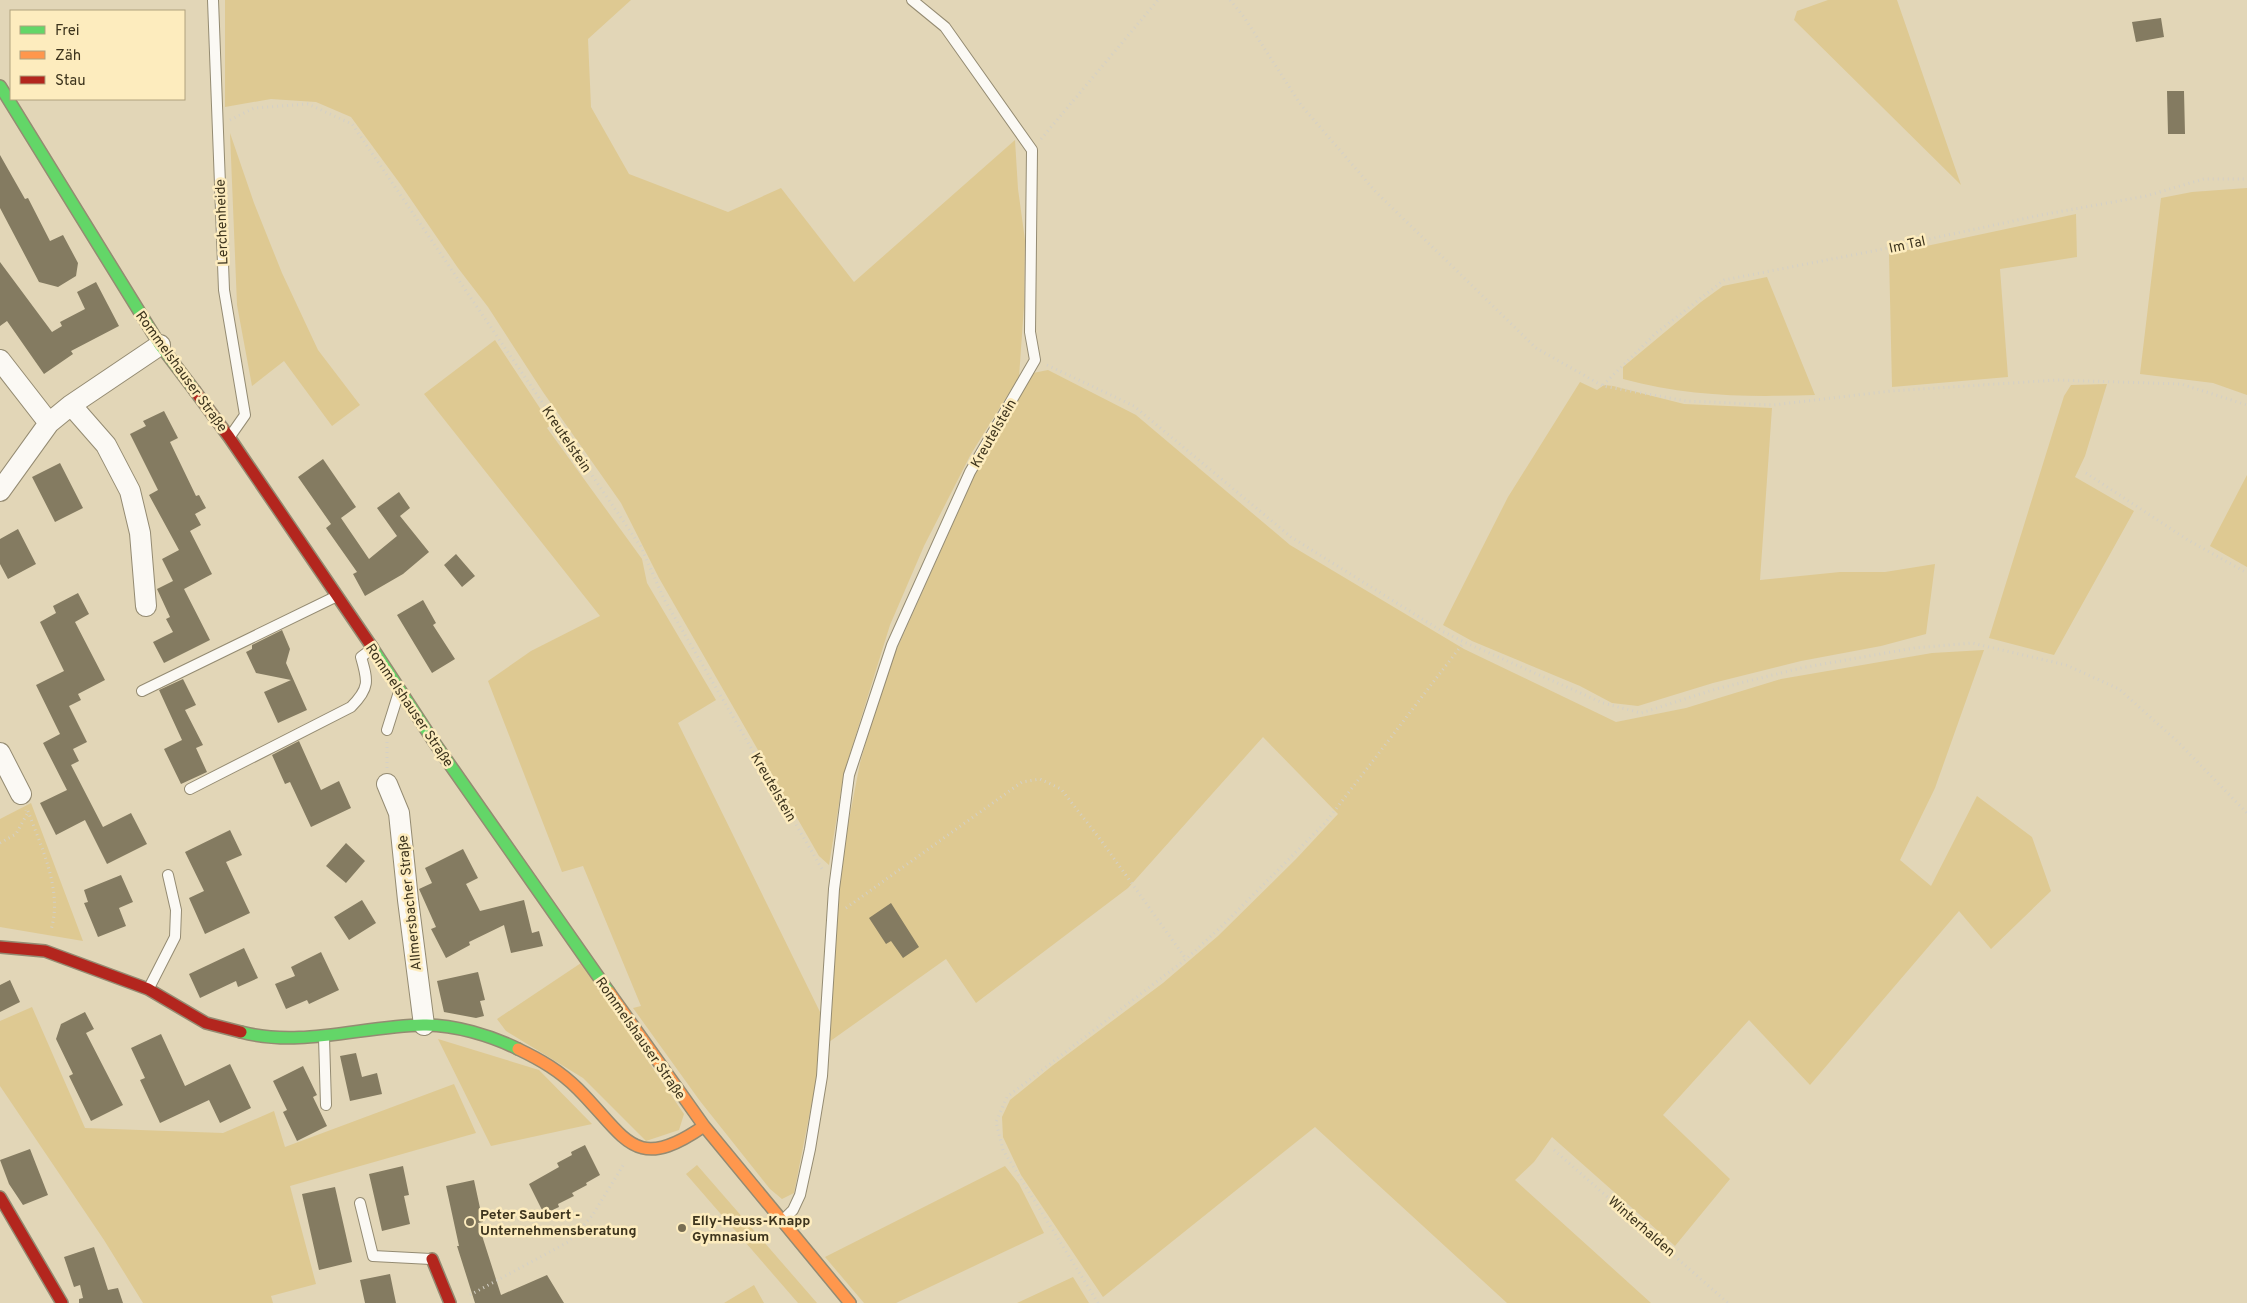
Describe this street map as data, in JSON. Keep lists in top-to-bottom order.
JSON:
{
  "streets": {
    "street": ["Rommelshauser Straße", "Allmersbacher Straße"],
    "lane": ["Lerchenheide", "Kreutelstein"],
    "path": ["Im Tal", "Winterhalden"]
  },
  "crossings": [
    ["Lerchenheide", "Rommelshauser Straße"],
    ["Lerchenheide", "Kreutelstein"],
    ["Rommelshauser Straße", "Kreutelstein"]
  ],
  "places": ["Peter Saubert - Unternehmensberatung", "Elly-Heuss-Knapp Gymnasium"],
  "legend": ["Frei", "Zäh", "Stau"]
}
